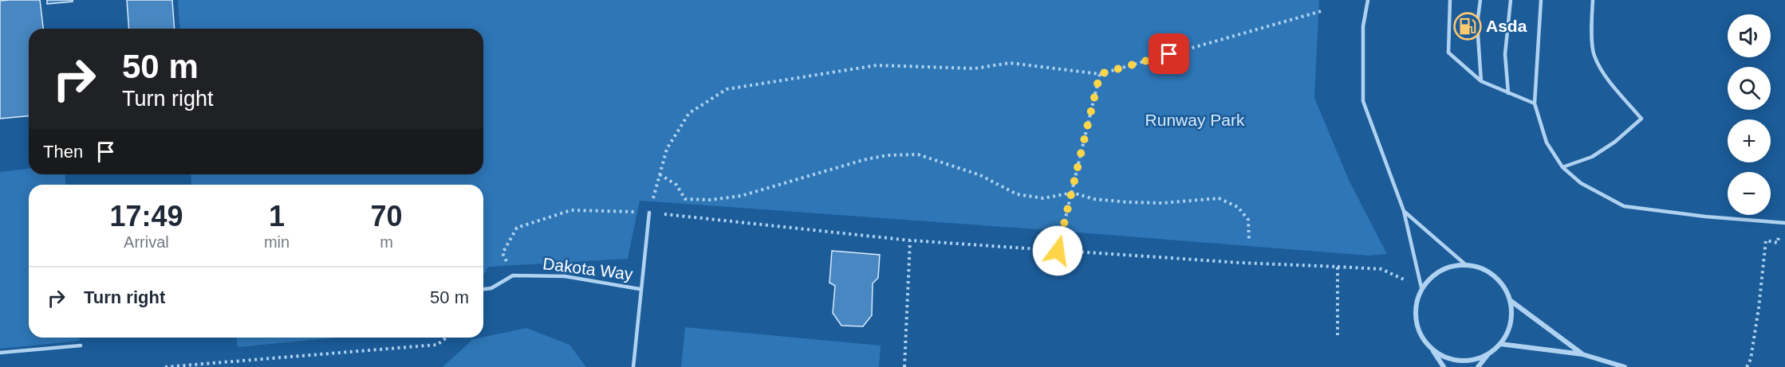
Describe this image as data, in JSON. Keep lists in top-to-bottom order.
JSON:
{
  "streets": {
    "lane": ["Dakota Way"]
  },
  "parks": ["Runway Park"],
  "places": {
    "fuel station": ["Asda"]
  },
  "page": {
    "map_buttons": ["+", "−"],
    "turn": ["50 m", "Turn right"],
    "then": "Then",
    "eta": [
      "17:49",
      "Arrival",
      "1",
      "min",
      "70",
      "m"
    ],
    "list": [
      {
        "name": "Turn right",
        "value": "50 m"
      }
    ]
  }
}
